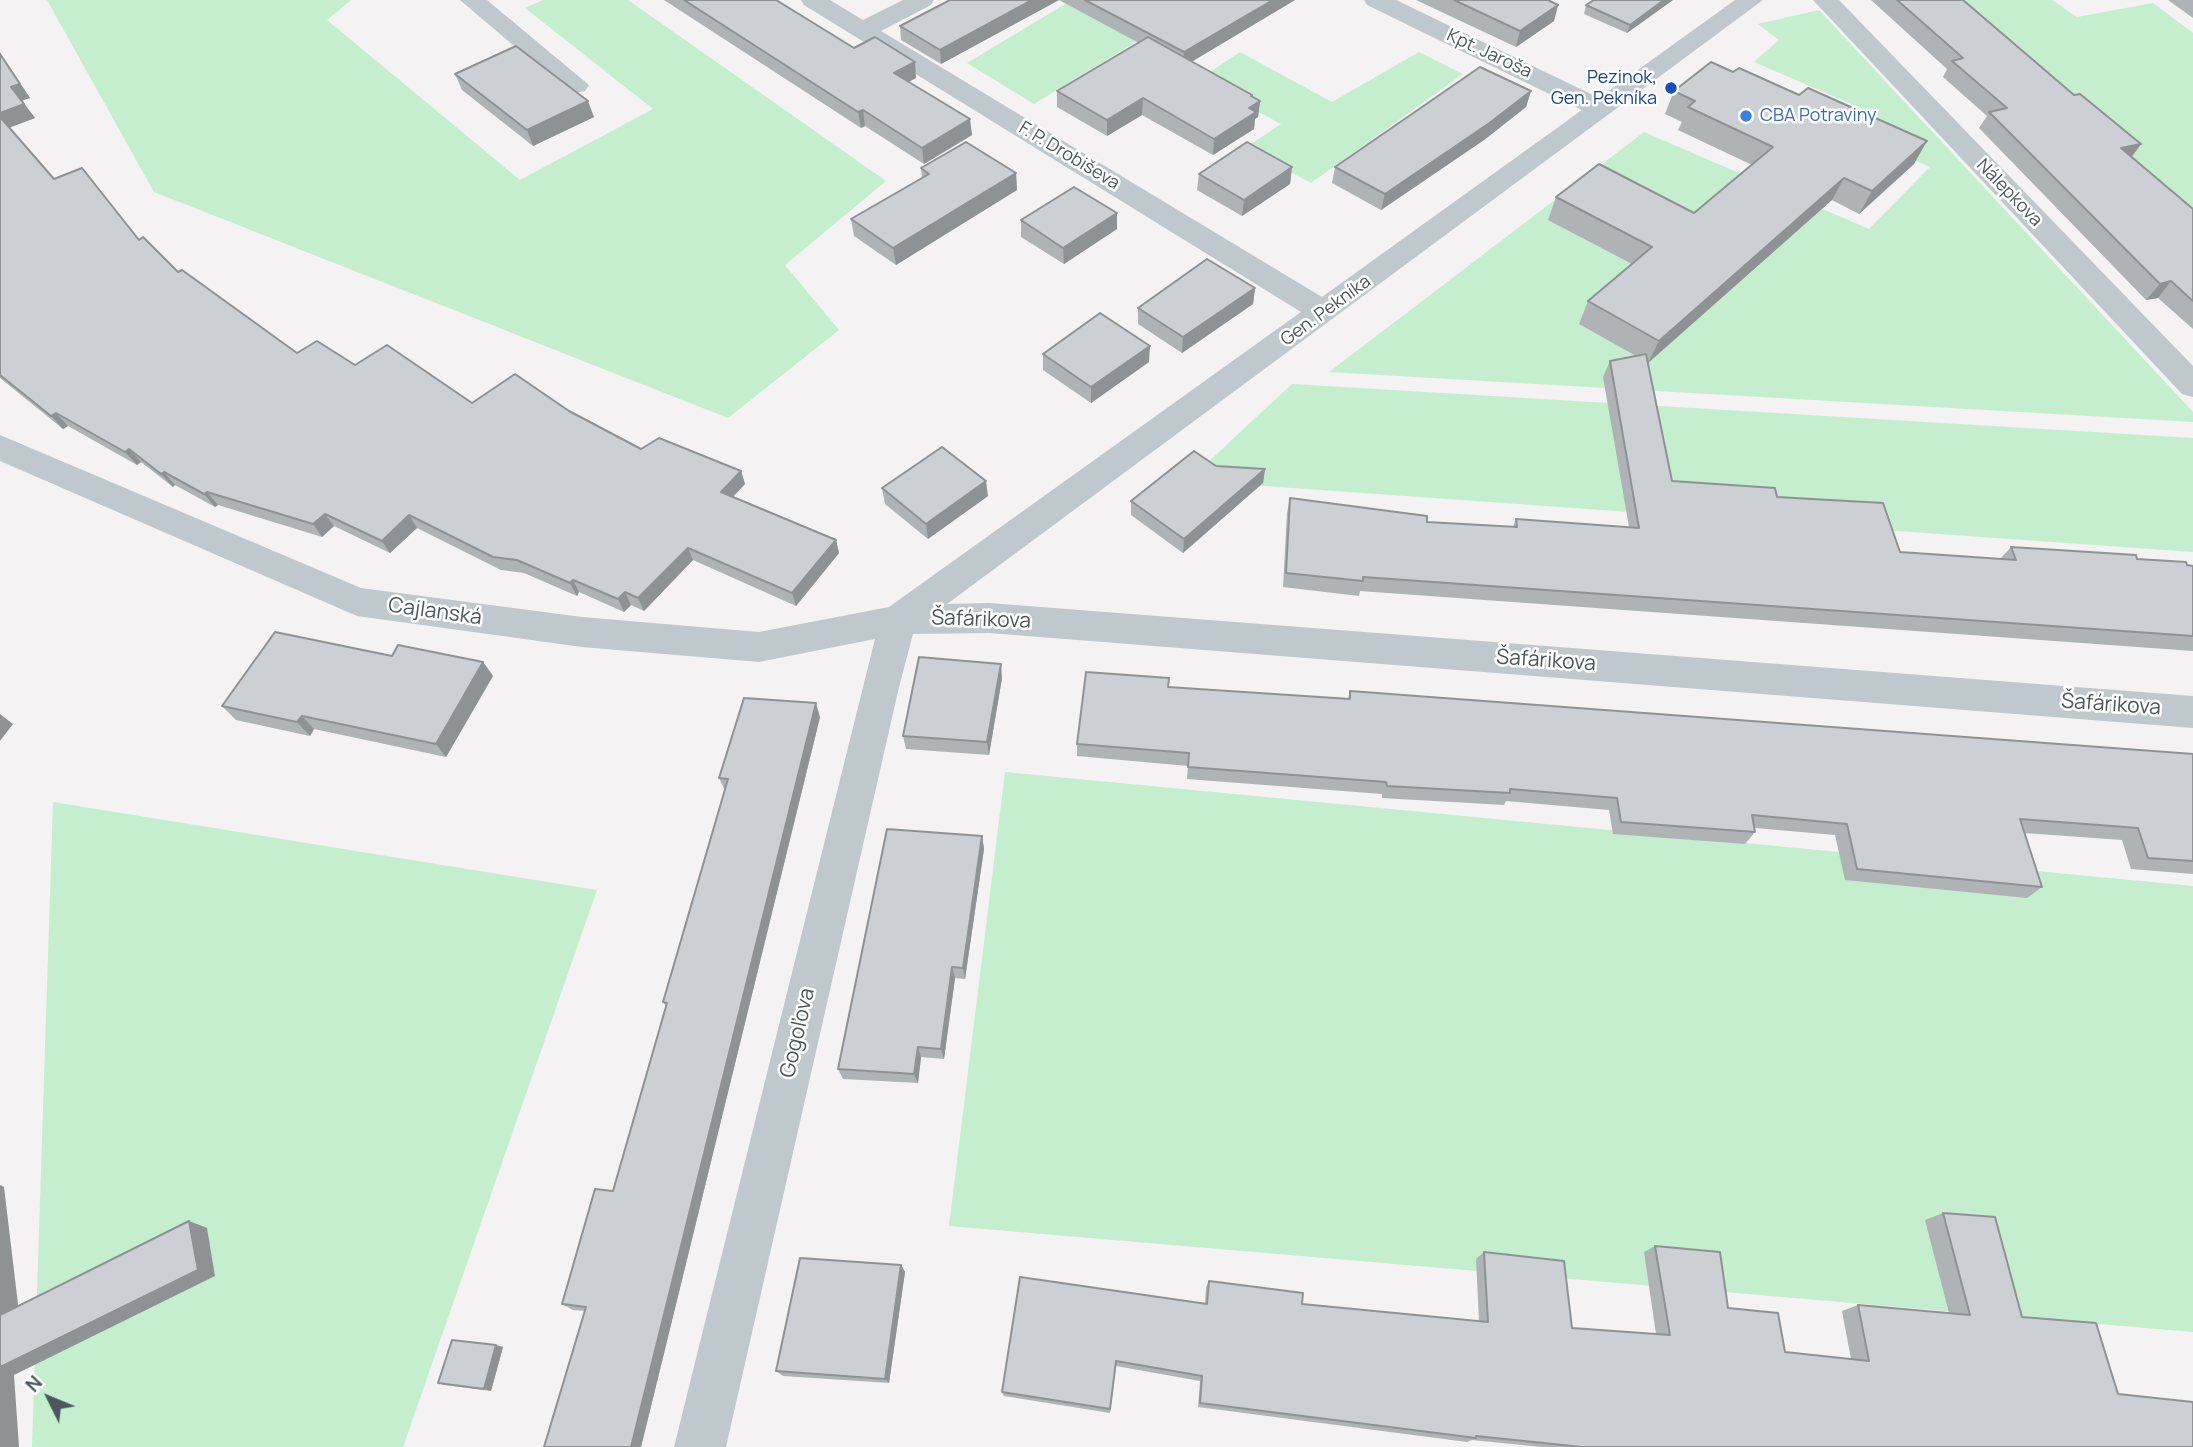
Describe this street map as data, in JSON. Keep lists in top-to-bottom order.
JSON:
{
  "streets": {
    "street": [
      "Kpt. Jaroša",
      "F. P. Drobiševa",
      "Nálepkova",
      "Gen. Pekníka",
      "Cajlanská",
      "Šafárikova",
      "Gogoľova"
    ]
  },
  "crossings": [
    ["Kpt. Jaroša", "Gen. Pekníka"],
    ["F. P. Drobiševa", "Gen. Pekníka"],
    ["Gen. Pekníka", "Cajlanská"],
    ["Gen. Pekníka", "Šafárikova"],
    ["Gen. Pekníka", "Gogoľova"],
    ["Cajlanská", "Šafárikova"],
    ["Cajlanská", "Gogoľova"],
    ["Šafárikova", "Gogoľova"]
  ],
  "places": ["Pezinok, Gen. Pekníka", "CBA Potraviny"],
  "north": "top left"
}
